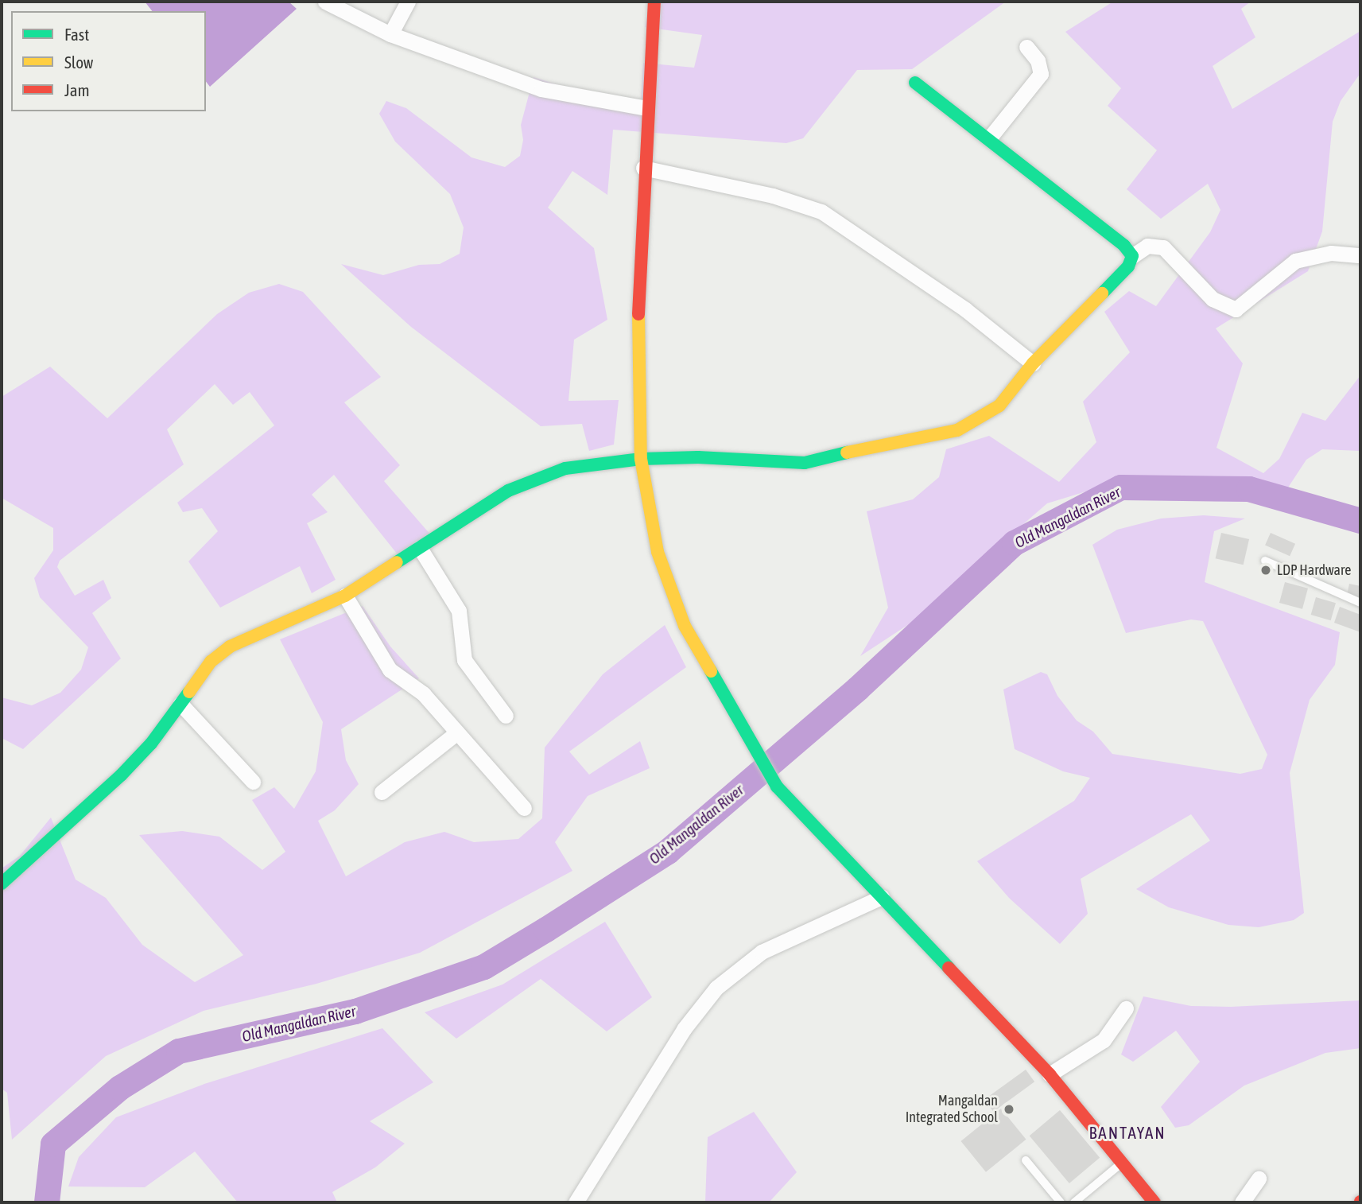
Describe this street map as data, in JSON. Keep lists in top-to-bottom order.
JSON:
{
  "districts": ["BANTAYAN"],
  "water": ["Old Mangaldan River"],
  "places": ["LDP Hardware", "Mangaldan Integrated School"],
  "legend": ["Fast", "Slow", "Jam"]
}
